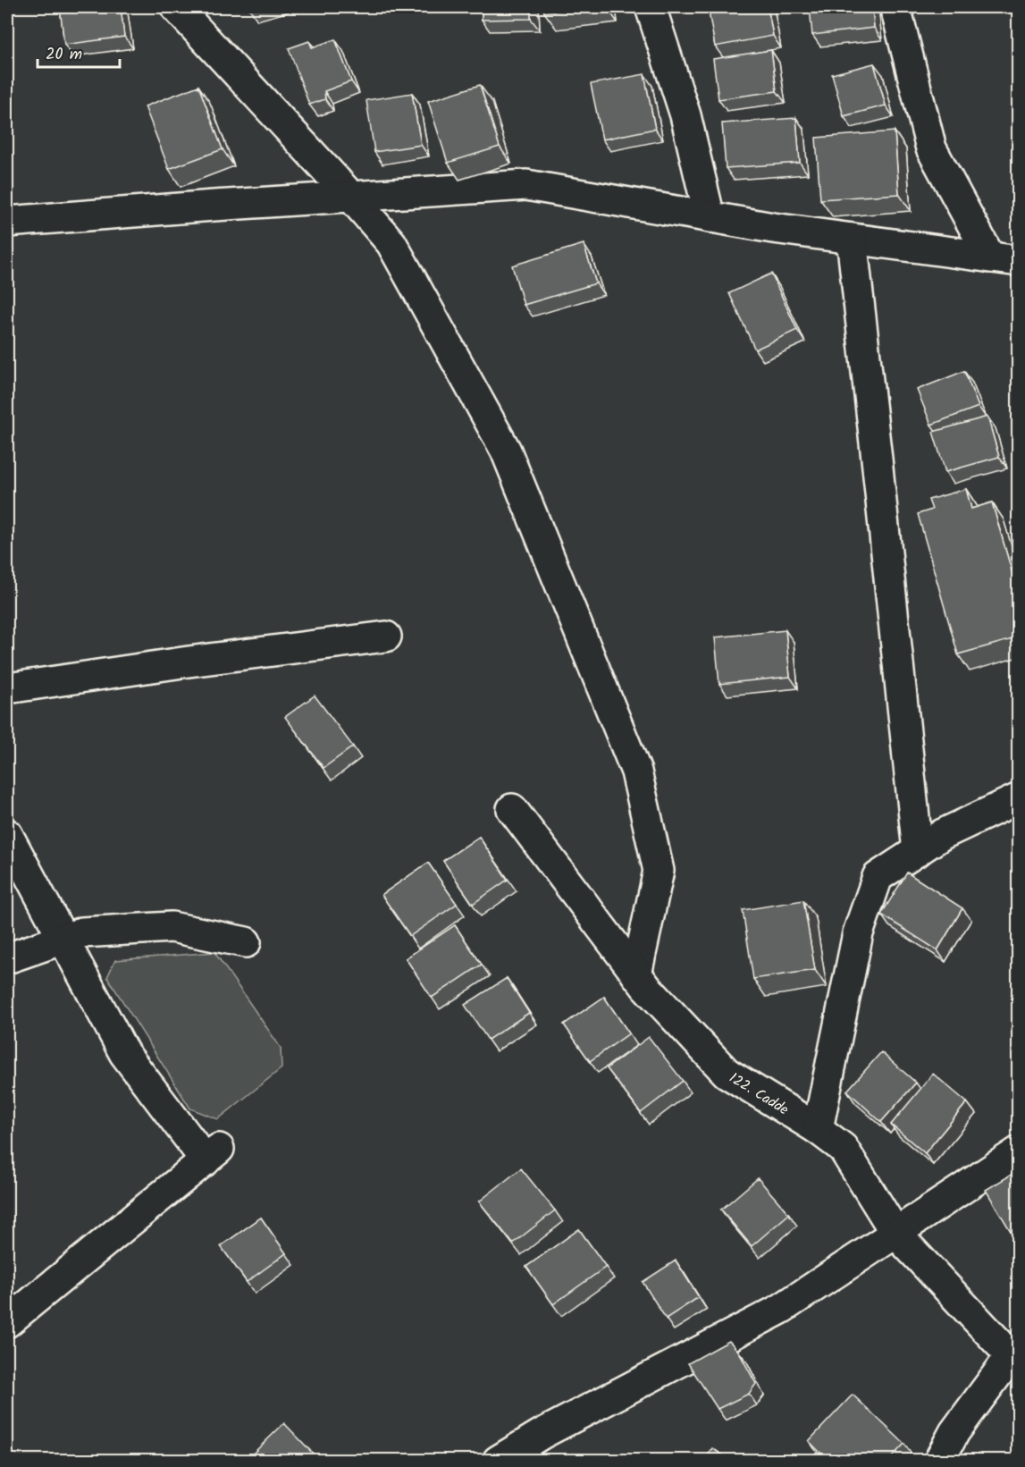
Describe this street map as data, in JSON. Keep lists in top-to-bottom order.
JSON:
{
  "streets": {
    "street": ["122. Cadde"]
  },
  "scale_bar": "20 m"
}
